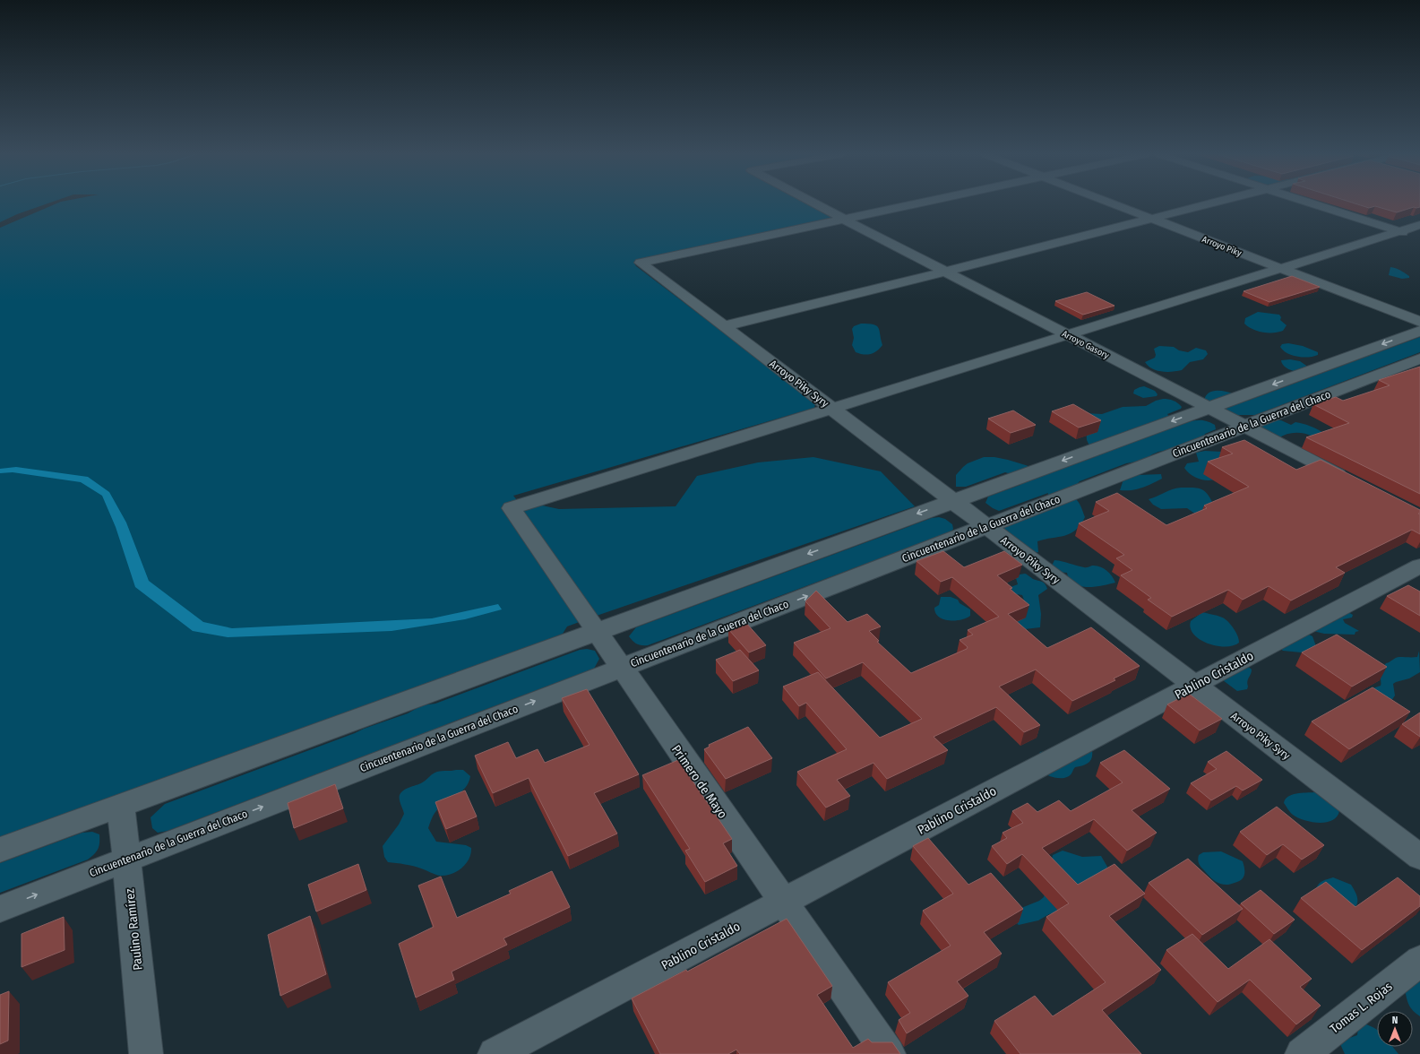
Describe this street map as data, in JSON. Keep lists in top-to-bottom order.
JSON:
{
  "streets": {
    "street": [
      "Arroyo Piky",
      "Arroyo Gasory",
      "Arroyo Piky Syry",
      "Cincuentenario de la Guerra del Chaco",
      "Pablino Cristaldo",
      "Primero de Mayo",
      "Paulino Ramírez",
      "Tomas L. Rojas"
    ]
  },
  "crossings": [
    ["Arroyo Gasory", "Arroyo Piky Syry"],
    ["Arroyo Gasory", "Cincuentenario de la Guerra del Chaco"],
    ["Arroyo Piky Syry", "Cincuentenario de la Guerra del Chaco"],
    ["Arroyo Piky Syry", "Pablino Cristaldo"],
    ["Arroyo Piky Syry", "Primero de Mayo"],
    ["Cincuentenario de la Guerra del Chaco", "Primero de Mayo"],
    ["Cincuentenario de la Guerra del Chaco", "Paulino Ramírez"],
    ["Pablino Cristaldo", "Primero de Mayo"]
  ],
  "north": "top"
}
